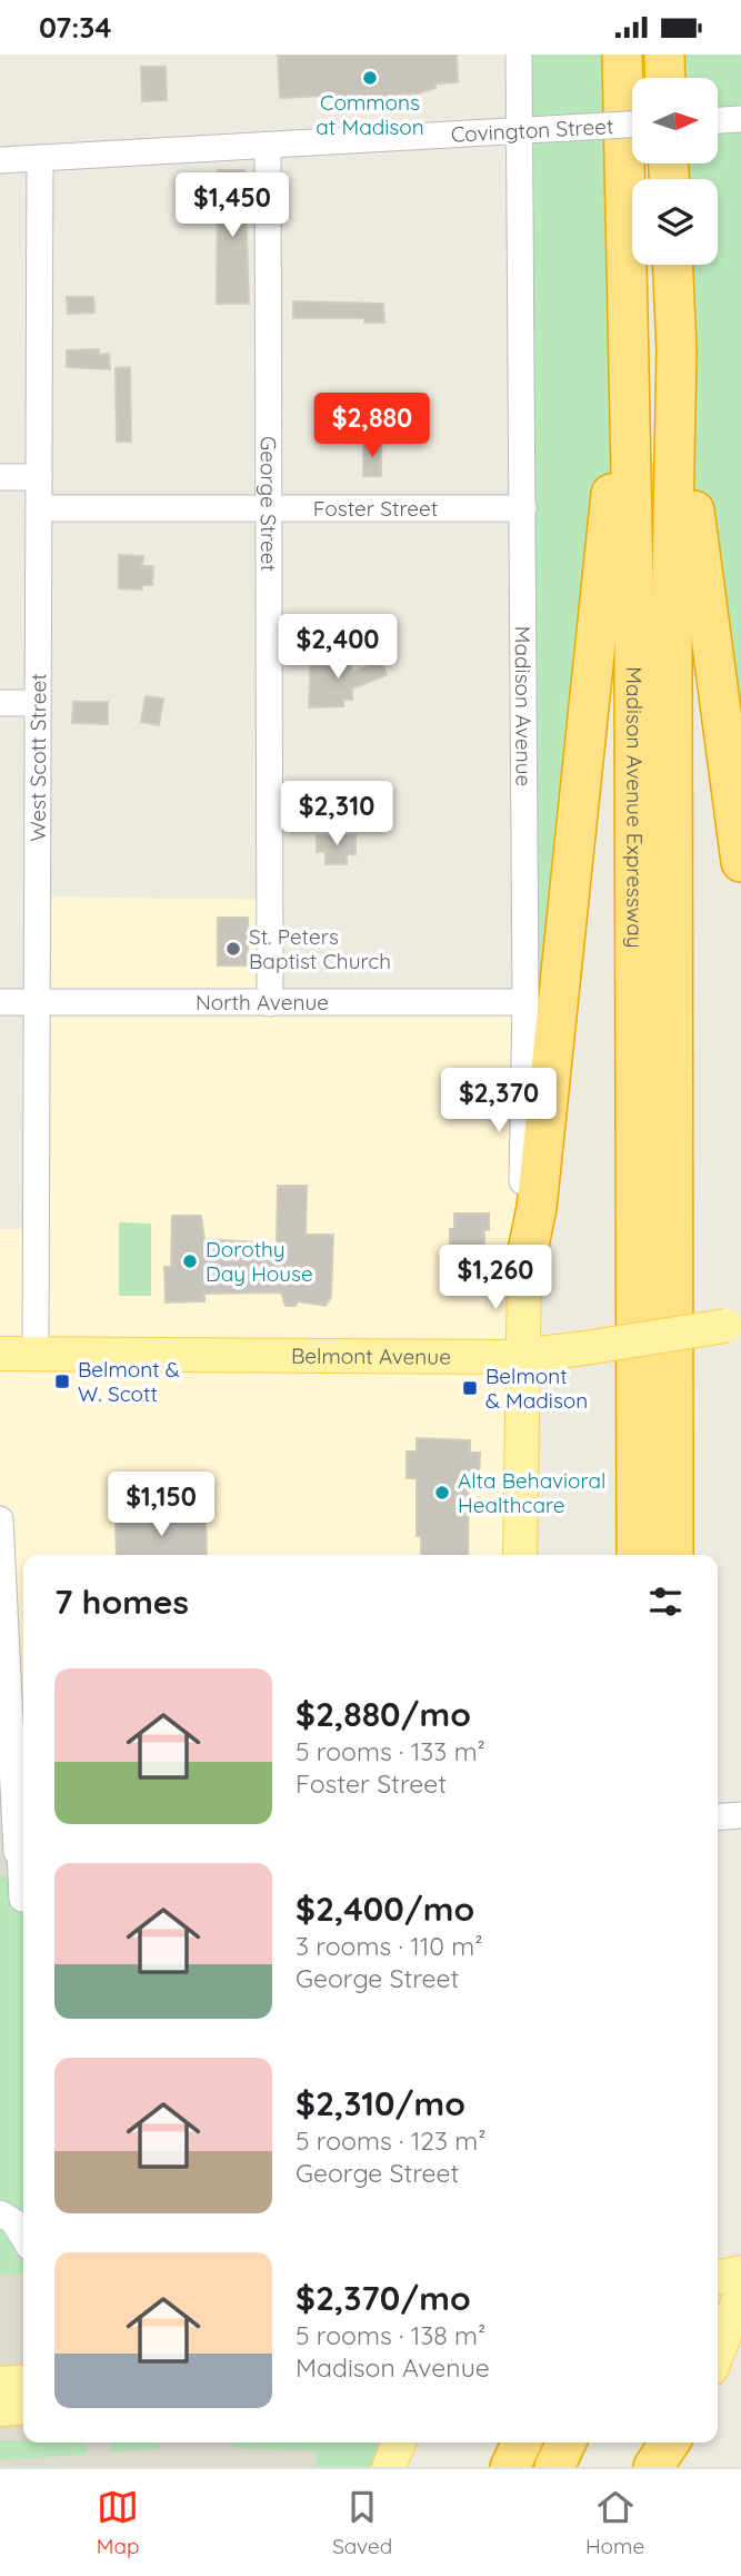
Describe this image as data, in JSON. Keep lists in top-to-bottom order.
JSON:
{
  "streets": {
    "highway": ["Madison Avenue Expressway"],
    "main road": ["Madison Avenue", "Belmont Avenue"],
    "street": [
      "Covington Street",
      "George Street",
      "Foster Street",
      "West Scott Street",
      "North Avenue"
    ]
  },
  "crossings": [
    ["Covington Street", "George Street"],
    ["Covington Street", "Madison Avenue"],
    ["Covington Street", "West Scott Street"],
    ["George Street", "Foster Street"],
    ["George Street", "North Avenue"],
    ["Foster Street", "Madison Avenue"],
    ["Foster Street", "West Scott Street"],
    ["Madison Avenue", "North Avenue"],
    ["Madison Avenue", "Belmont Avenue"],
    ["West Scott Street", "North Avenue"],
    ["West Scott Street", "Belmont Avenue"]
  ],
  "places": {
    "other": [
      "Commons at Madison",
      "St. Peters Baptist Church",
      "Dorothy Day House",
      "Alta Behavioral Healthcare"
    ],
    "transit": ["Belmont & W. Scott", "Belmont & Madison"]
  },
  "north": "right",
  "page": {
    "status": "07:34",
    "price": [
      "$1,450",
      "$2,880",
      "$2,400",
      "$2,310",
      "$2,370",
      "$1,260",
      "$1,150"
    ],
    "heading": "7 homes",
    "list": [
      {
        "name": "$2,880/mo",
        "note": "5 rooms · 133 m² · Foster Street"
      },
      {
        "name": "$2,400/mo",
        "note": "3 rooms · 110 m² · George Street"
      },
      {
        "name": "$2,310/mo",
        "note": "5 rooms · 123 m² · George Street"
      },
      {
        "name": "$2,370/mo",
        "note": "5 rooms · 138 m² · Madison Avenue"
      }
    ],
    "tabs": ["Map", "Saved", "Home"]
  }
}
